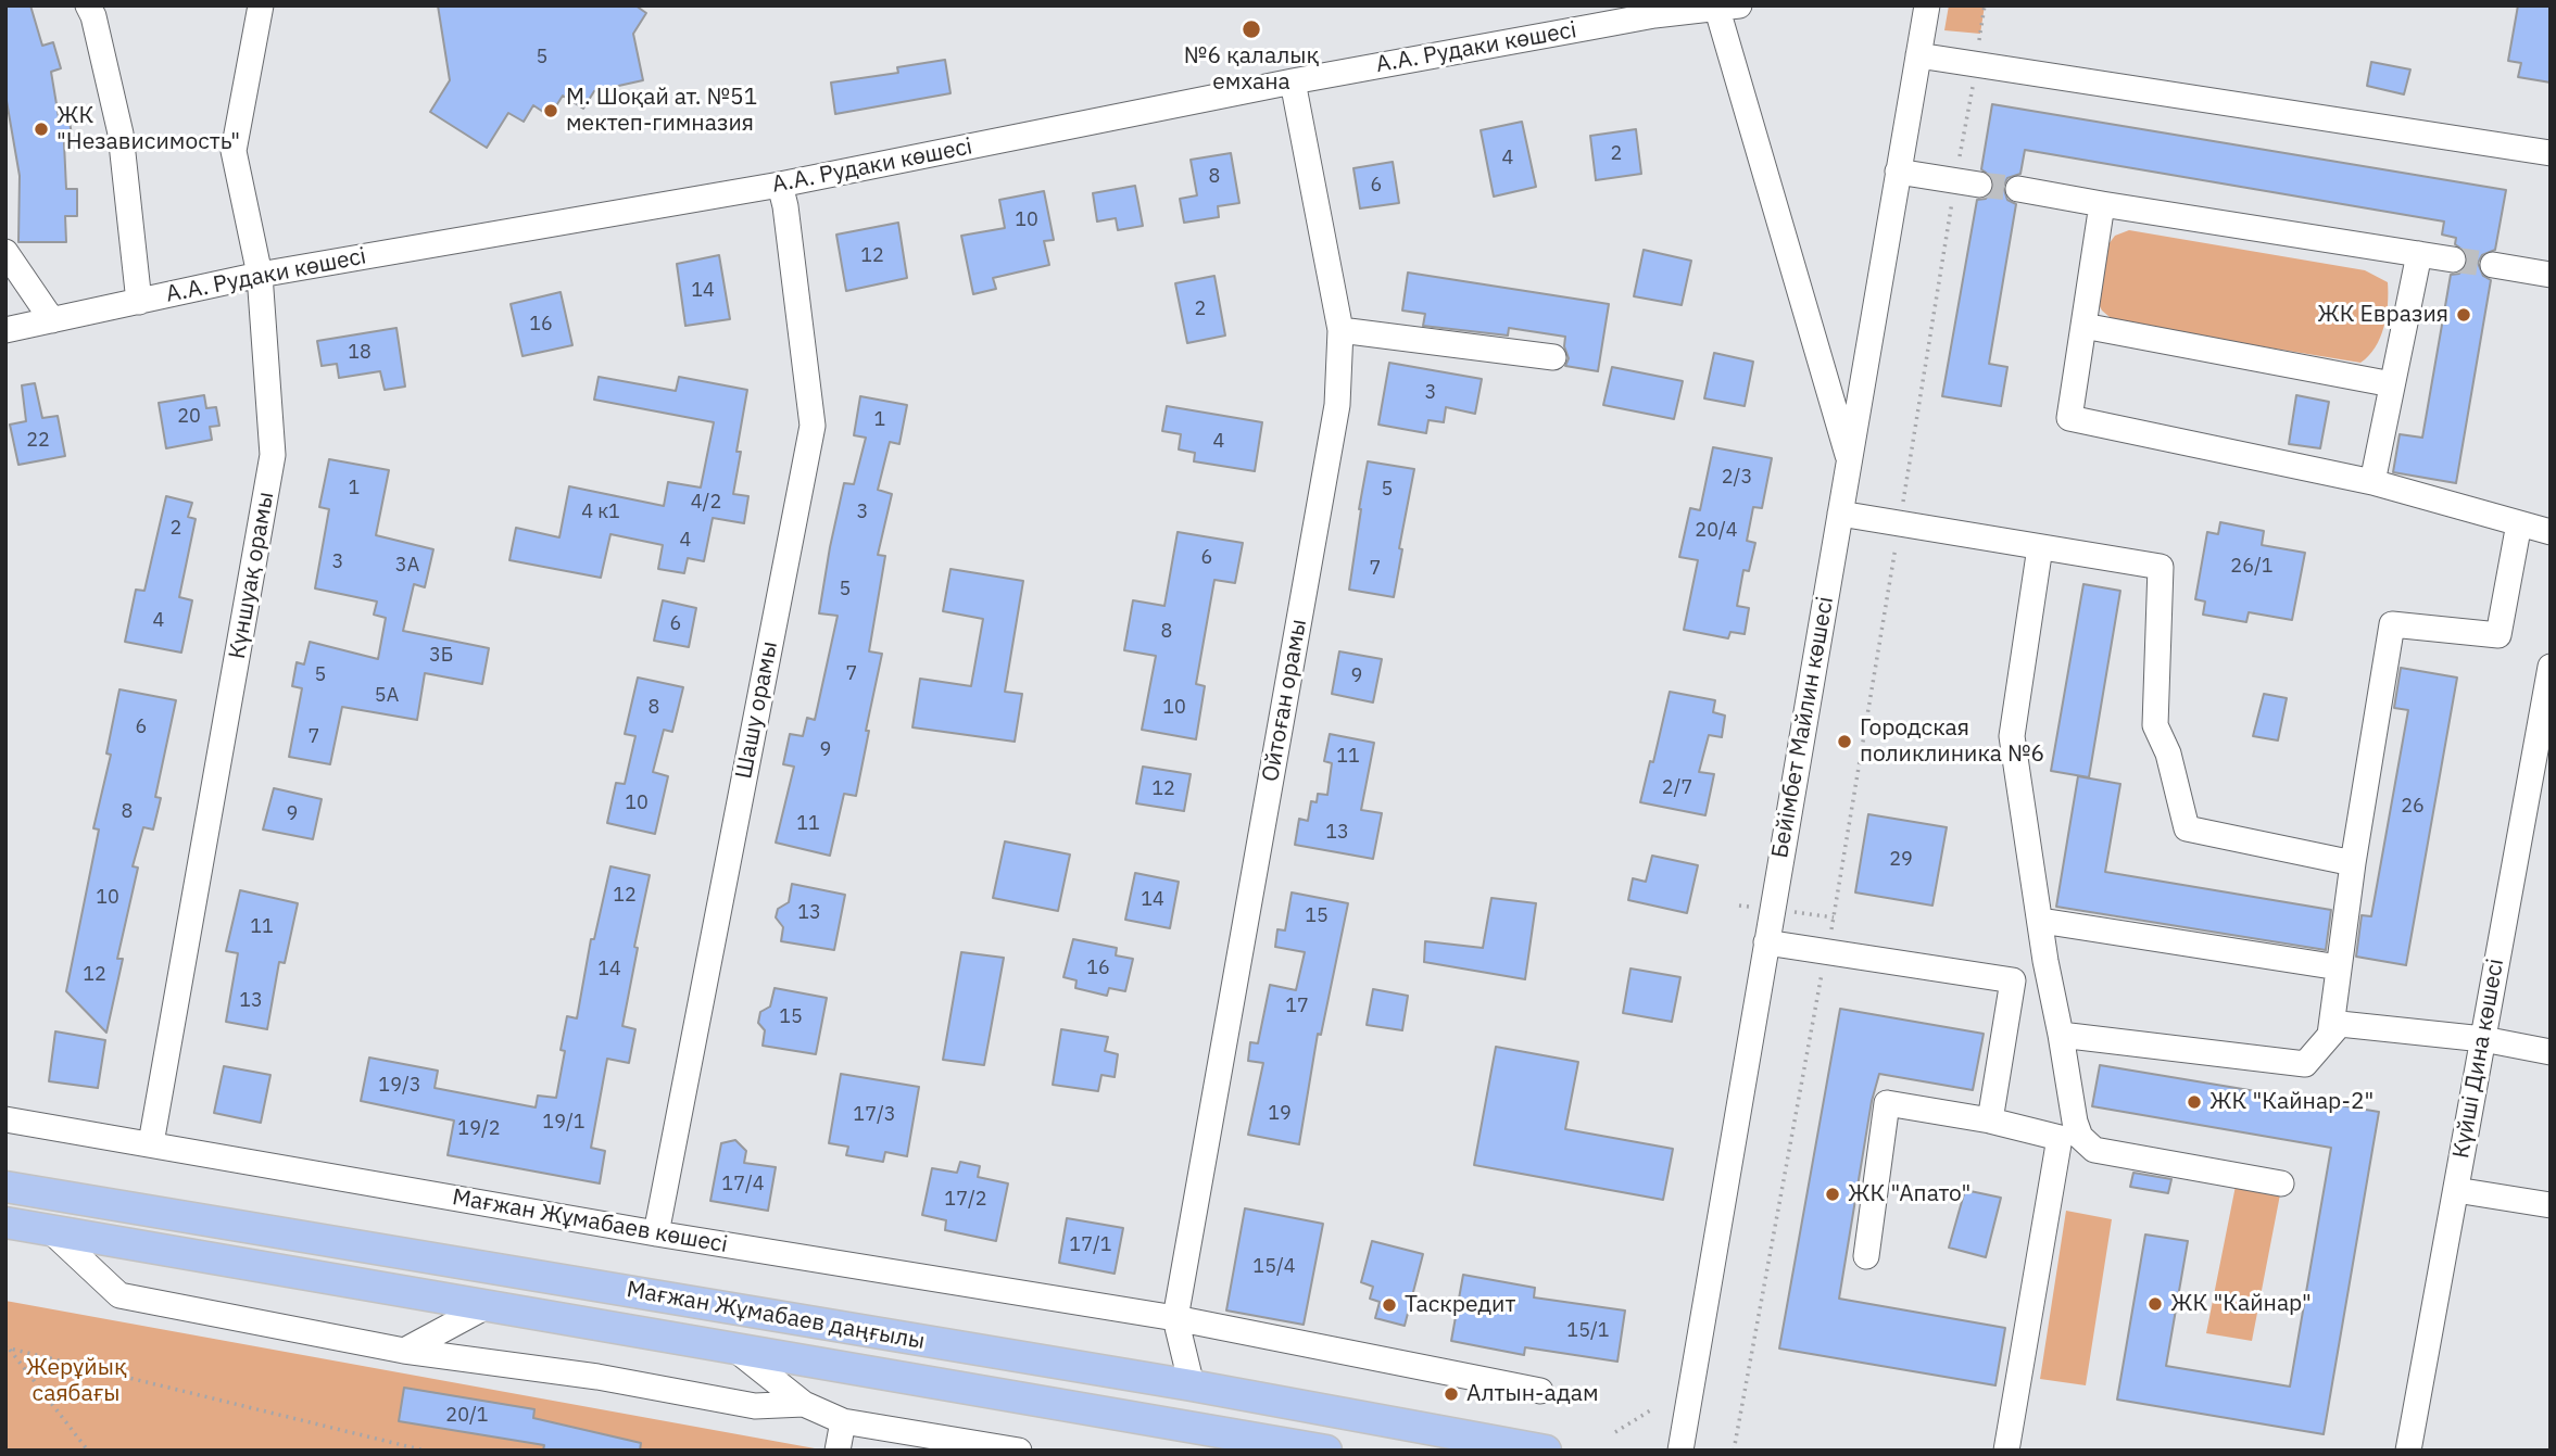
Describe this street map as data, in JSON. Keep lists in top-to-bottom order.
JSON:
{
  "streets": {
    "main road": ["Мағжан Жұмабаев даңғылы"],
    "street": [
      "А.А. Рудаки көшесі",
      "Күншуақ орамы",
      "Ойтоған орамы",
      "Шашу орамы",
      "Бейімбет Майлин көшесі",
      "Күйші Дина көшесі",
      "Мағжан Жұмабаев көшесі"
    ]
  },
  "crossings": [
    ["А.А. Рудаки көшесі", "Күншуақ орамы"],
    ["А.А. Рудаки көшесі", "Ойтоған орамы"],
    ["А.А. Рудаки көшесі", "Шашу орамы"],
    ["Күншуақ орамы", "Мағжан Жұмабаев көшесі"],
    ["Ойтоған орамы", "Мағжан Жұмабаев көшесі"],
    ["Шашу орамы", "Мағжан Жұмабаев көшесі"]
  ],
  "parks": ["Жерұйық саябағы"],
  "places": [
    "№6 қалалық емхана",
    "М. Шоқай ат. №51 мектеп-гимназия",
    "ЖК \"Независимость\"",
    "ЖК Евразия",
    "Городская поликлиника №6",
    "ЖК \"Кайнар-2\"",
    "ЖК \"Апато\"",
    "ЖК \"Кайнар\"",
    "Таскредит",
    "Алтын-адам"
  ],
  "house_numbers": [
    "5",
    "2",
    "4",
    "8",
    "6",
    "10",
    "12",
    "14",
    "2",
    "16",
    "18",
    "3",
    "20",
    "1",
    "22",
    "4",
    "2/3",
    "1",
    "5",
    "4/2",
    "4 к1",
    "3",
    "2",
    "20/4",
    "4",
    "6",
    "3",
    "3А",
    "26/1",
    "7",
    "5",
    "4",
    "6",
    "8",
    "3Б",
    "7",
    "5",
    "9",
    "5А",
    "8",
    "10",
    "6",
    "7",
    "9",
    "11",
    "2/7",
    "12",
    "10",
    "26",
    "8",
    "9",
    "11",
    "13",
    "29",
    "12",
    "10",
    "14",
    "13",
    "15",
    "11",
    "16",
    "14",
    "12",
    "13",
    "17",
    "15",
    "19/3",
    "19",
    "17/3",
    "19/1",
    "19/2",
    "17/4",
    "17/2",
    "17/1",
    "15/4",
    "15/1",
    "20/1"
  ]
}
